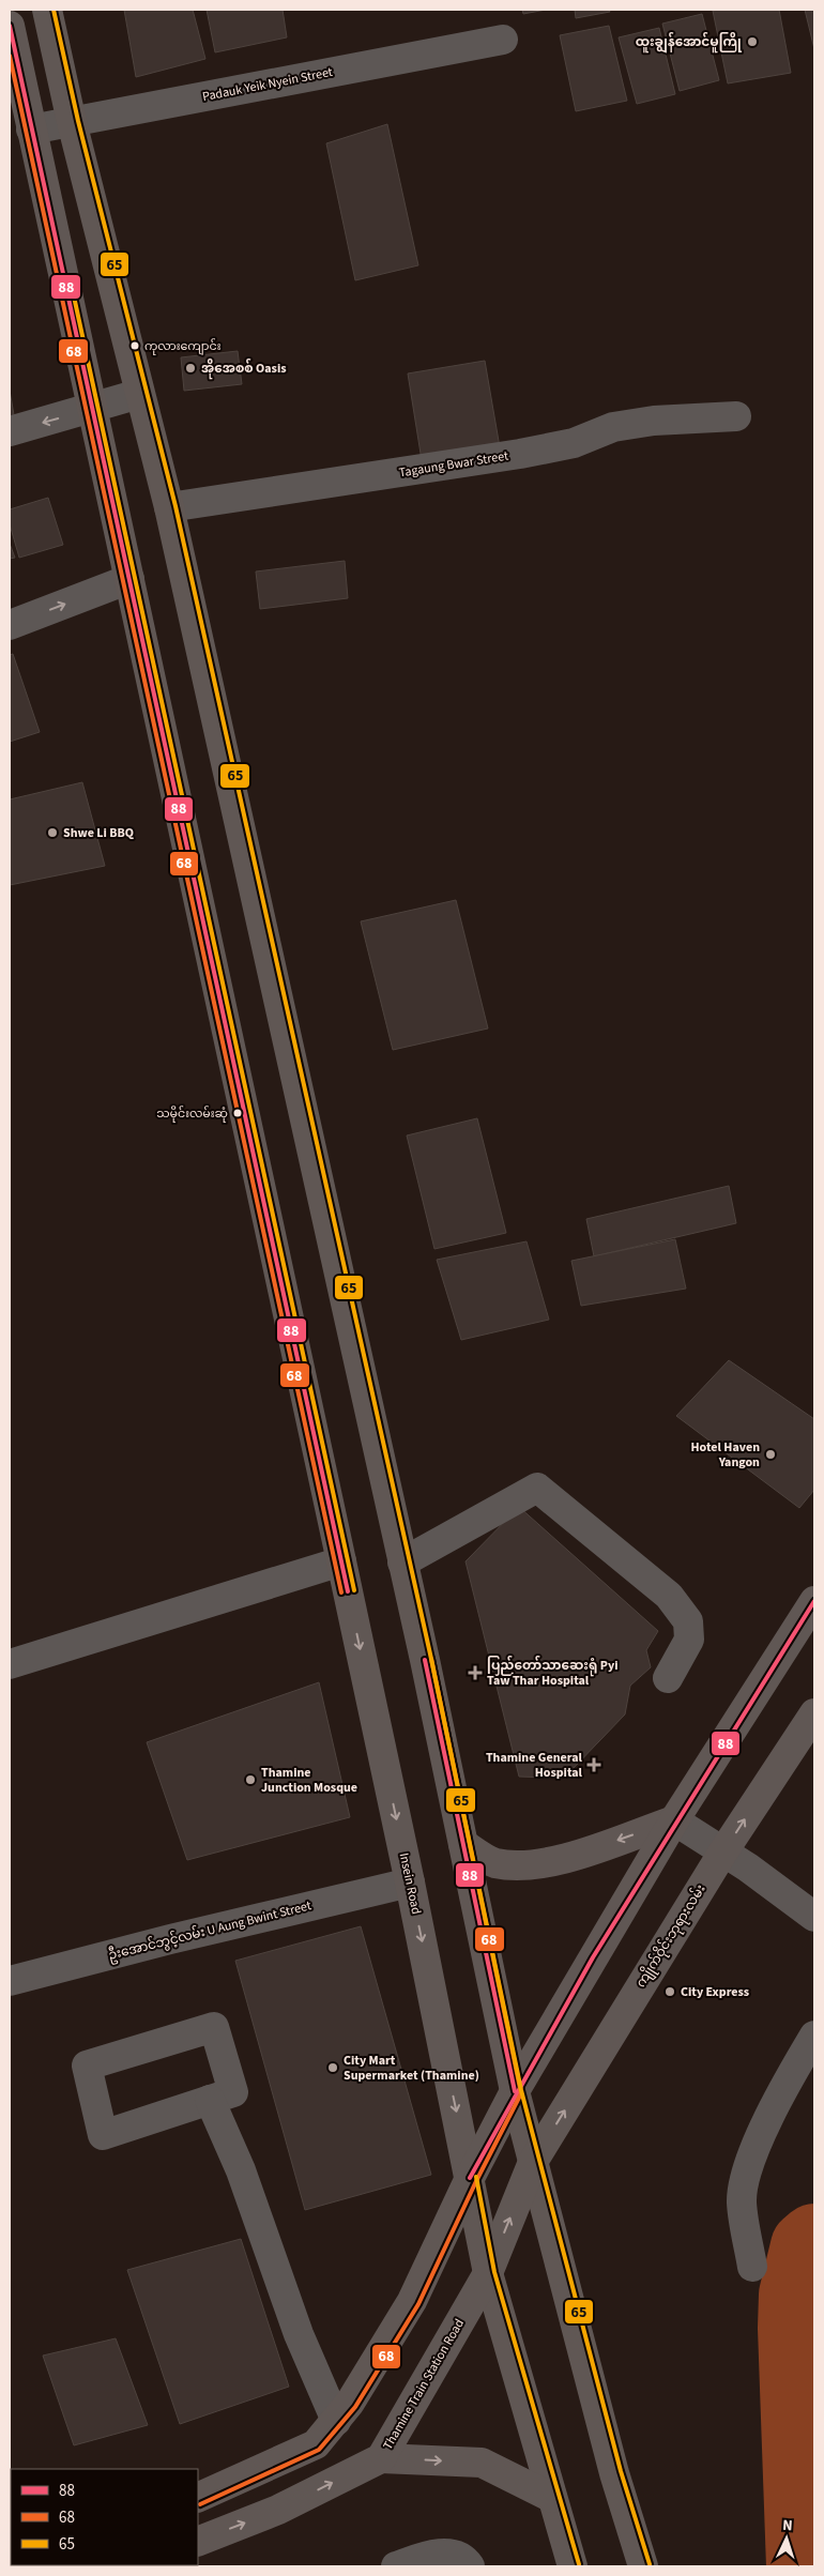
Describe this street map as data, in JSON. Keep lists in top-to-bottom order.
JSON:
{
  "streets": {
    "main road": ["Insein Road", "ကျိုက်ဝိုင်းဘုရားလမ်း", "Thamine Train Station Road"],
    "street": ["Padauk Yeik Nyein Street", "Tagaung Bwar Street", "ဦးအောင်ဘွင့်လမ်း U Aung Bwint Street"]
  },
  "crossings": [
    ["Padauk Yeik Nyein Street", "Insein Road"],
    ["Insein Road", "ဦးအောင်ဘွင့်လမ်း U Aung Bwint Street"],
    ["Insein Road", "ကျိုက်ဝိုင်းဘုရားလမ်း"],
    ["Insein Road", "Thamine Train Station Road"],
    ["ကျိုက်ဝိုင်းဘုရားလမ်း", "Thamine Train Station Road"]
  ],
  "places": {
    "other": [
      "ထူးချွန်အောင်မူကြို",
      "ကုလားကျောင်း",
      "အိုအေစစ် Oasis",
      "Shwe Li BBQ",
      "သမိုင်းလမ်းဆုံ",
      "Hotel Haven Yangon",
      "Thamine Junction Mosque",
      "City Express",
      "City Mart Supermarket (Thamine)"
    ],
    "health": ["ပြည်တော်သာဆေးရုံ Pyi Taw Thar Hospital", "Thamine General Hospital"]
  },
  "lines": ["transit line 65", "transit line 88", "transit line 68"],
  "legend": ["88", "68", "65"],
  "north": "top"
}
